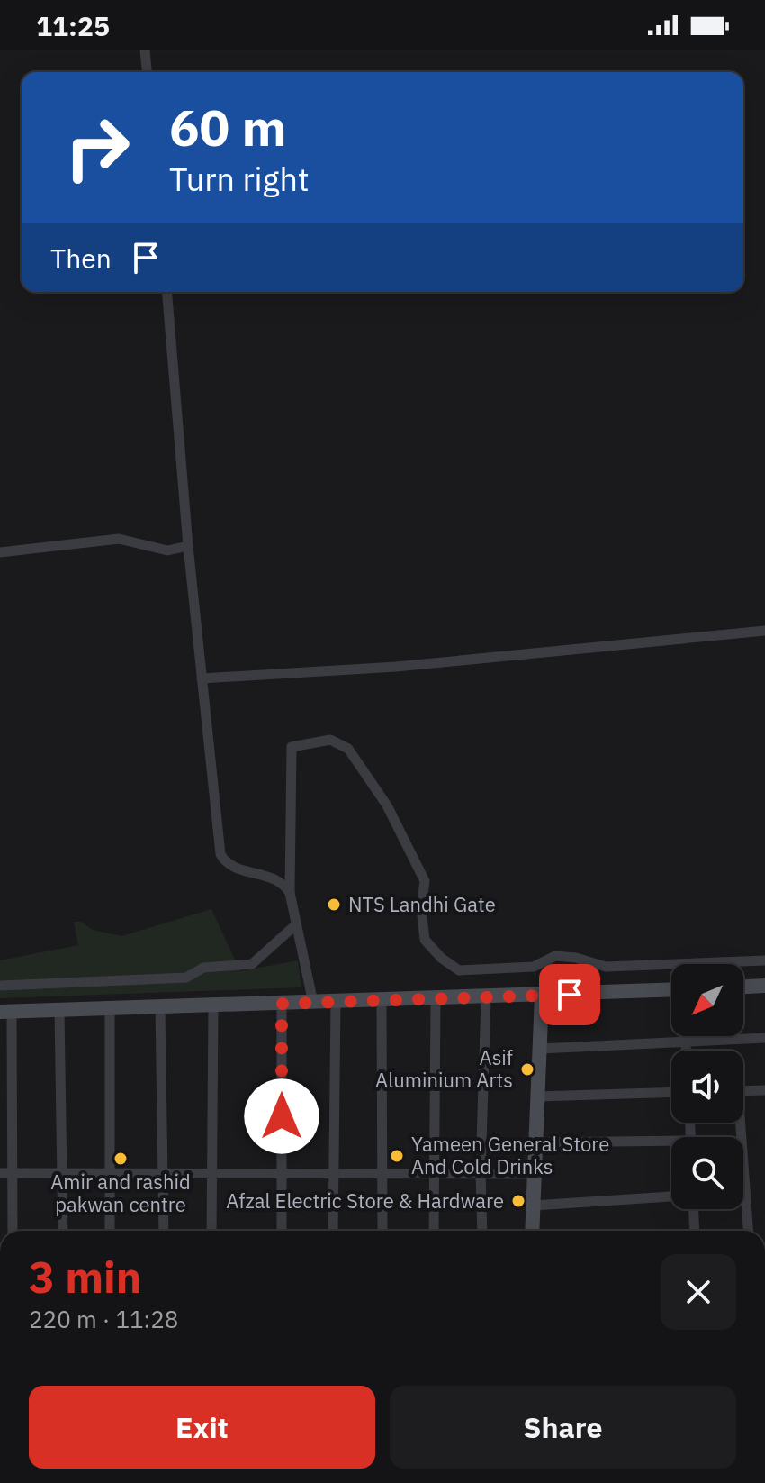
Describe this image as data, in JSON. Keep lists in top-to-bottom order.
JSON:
{
  "places": [
    "NTS Landhi Gate",
    "Asif Aluminium Arts",
    "Yameen General Store And Cold Drinks",
    "Amir and rashid pakwan centre",
    "Afzal Electric Store & Hardware"
  ],
  "north": "bottom left",
  "page": {
    "status": "11:25",
    "turn": ["60 m", "Turn right"],
    "then": "Then",
    "heading": ["3 min", "220 m · 11:28"],
    "buttons": ["Exit", "Share"]
  }
}
